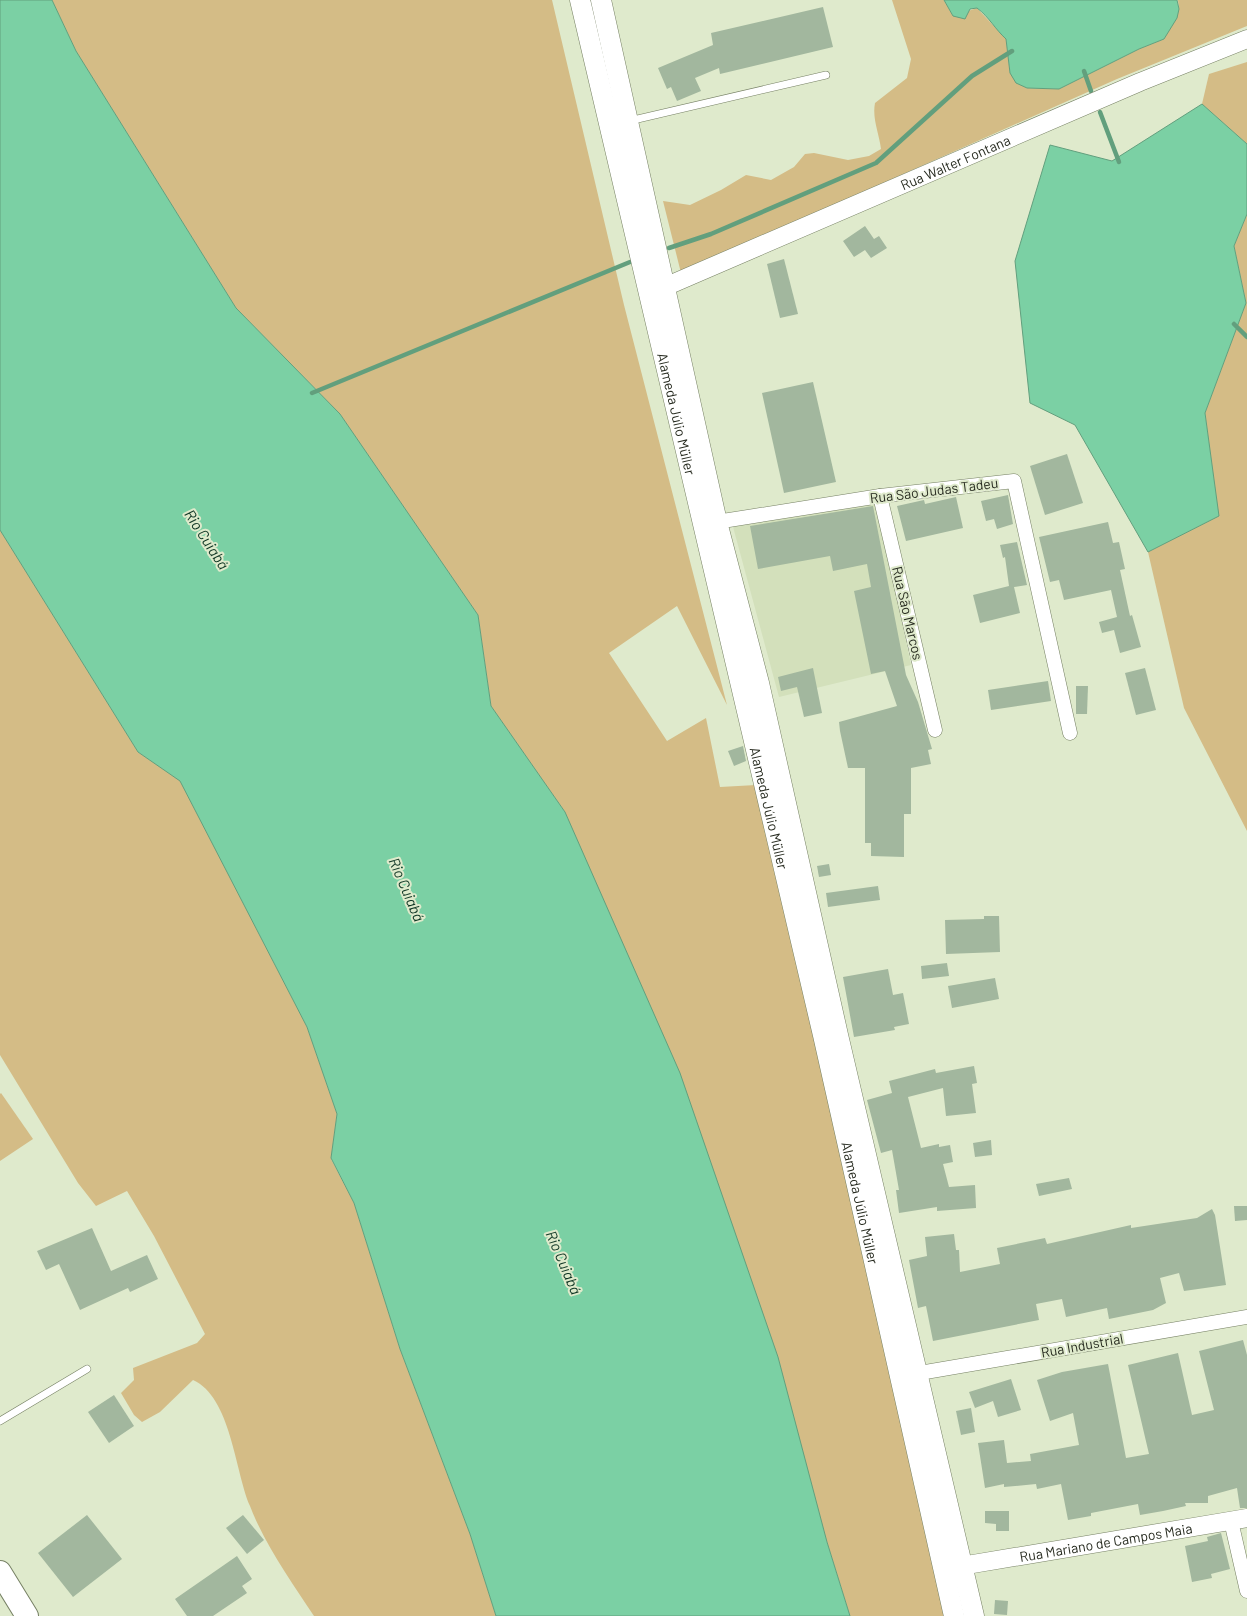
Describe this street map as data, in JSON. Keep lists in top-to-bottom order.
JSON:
{
  "streets": {
    "main road": ["Alameda Júlio Müller"],
    "street": [
      "Rua Walter Fontana",
      "Rua São Judas Tadeu",
      "Rua São Marcos",
      "Rua Industrial",
      "Rua Mariano de Campos Maia"
    ]
  },
  "crossings": [
    ["Rua Walter Fontana", "Alameda Júlio Müller"],
    ["Alameda Júlio Müller", "Rua São Judas Tadeu"],
    ["Alameda Júlio Müller", "Rua Industrial"],
    ["Alameda Júlio Müller", "Rua Mariano de Campos Maia"],
    ["Rua São Judas Tadeu", "Rua São Marcos"]
  ],
  "water": ["Rio Cuiabá"]
}
